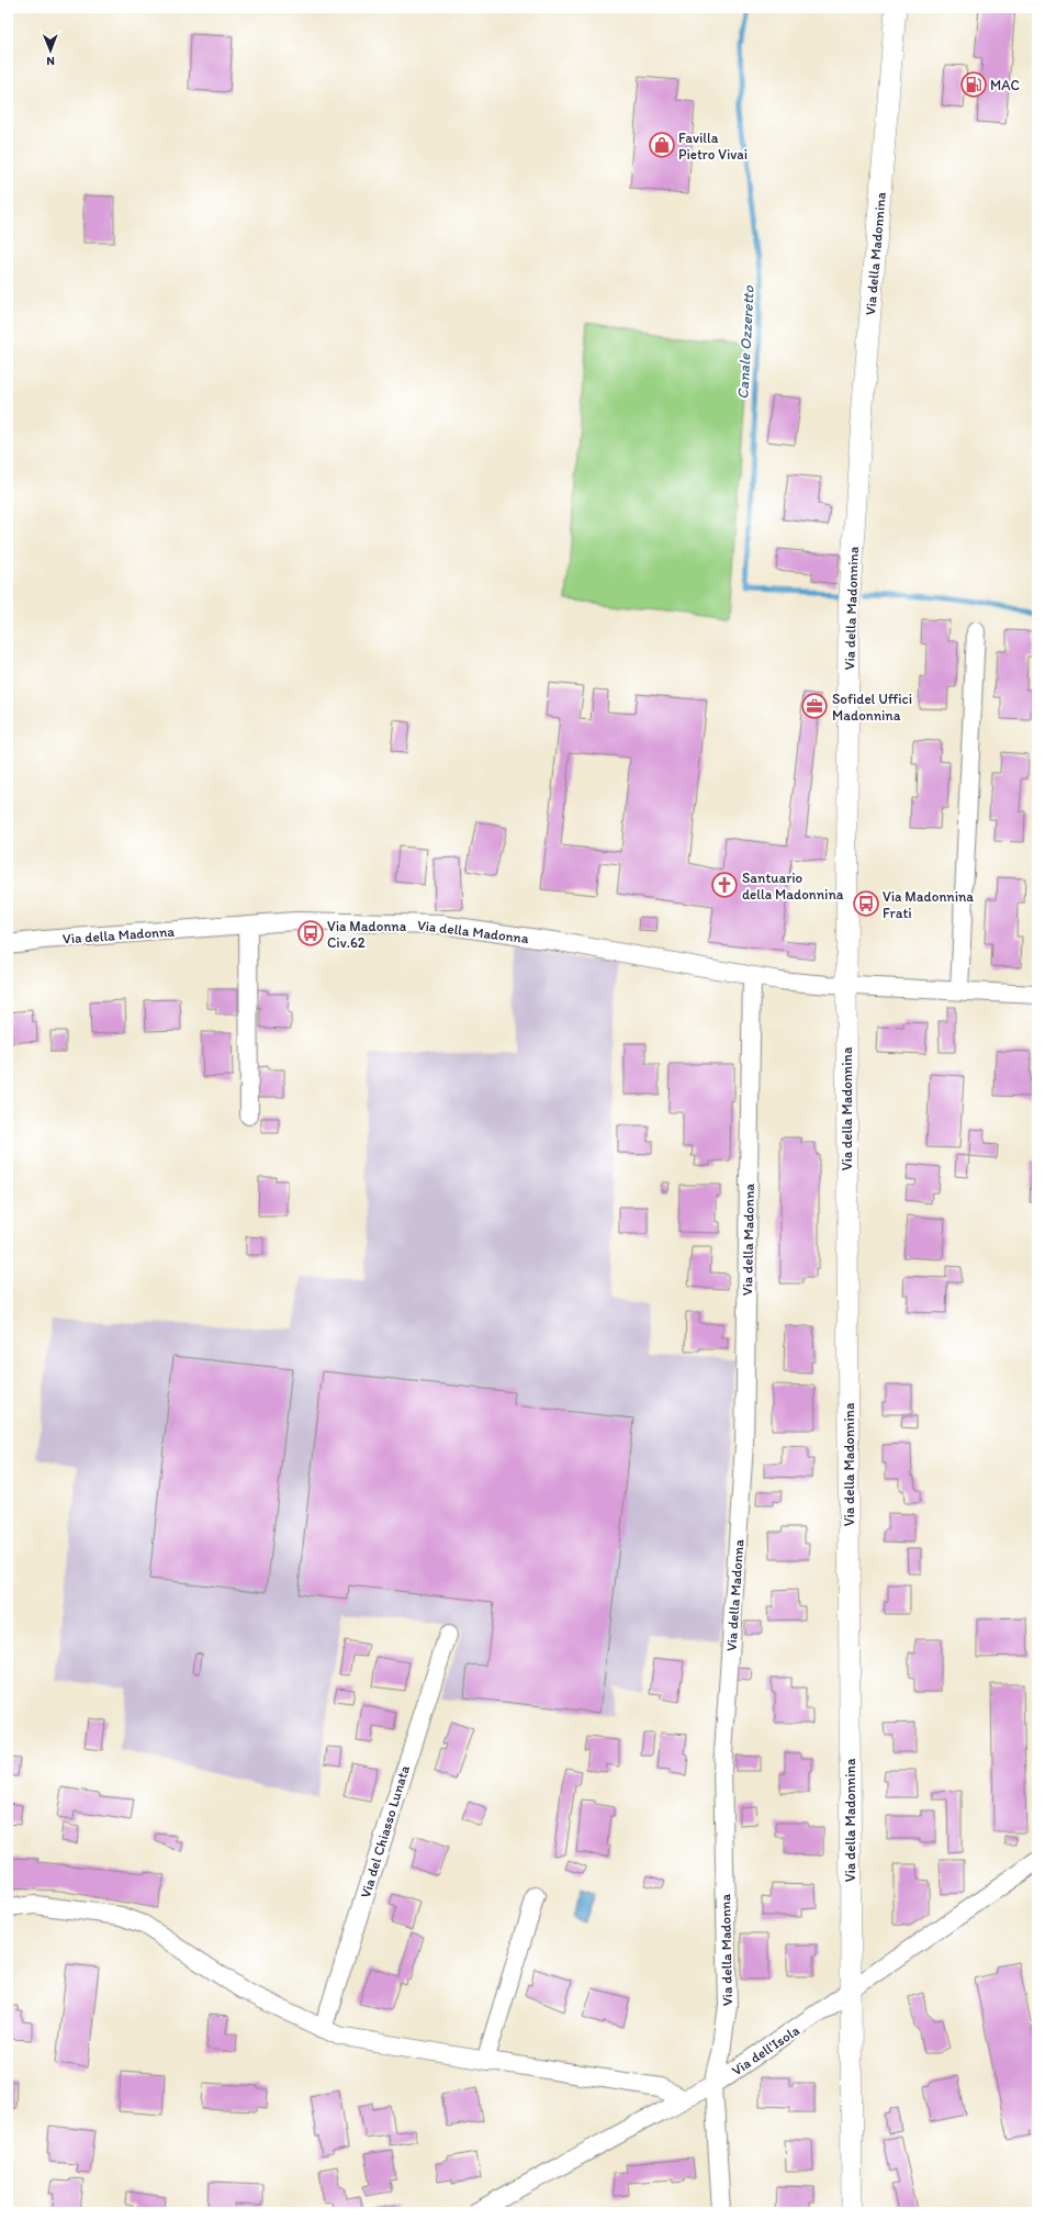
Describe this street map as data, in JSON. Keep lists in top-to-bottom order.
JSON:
{
  "streets": {
    "street": [
      "Via della Madonnina",
      "Via della Madonna",
      "Via del Chiasso Lunata",
      "Via dell'Isola"
    ]
  },
  "crossings": [
    ["Via della Madonnina", "Via della Madonna"],
    ["Via della Madonnina", "Via dell'Isola"],
    ["Via della Madonna", "Via dell'Isola"]
  ],
  "water": ["Canale Ozzeretto"],
  "places": {
    "fuel station": ["MAC"],
    "shop": ["Favilla Pietro Vivai"],
    "office": ["Sofidel Uffici Madonnina"],
    "church": ["Santuario della Madonnina"],
    "bus stop": ["Via Madonnina Frati", "Via Madonna Civ.62"]
  },
  "north": "bottom"
}
